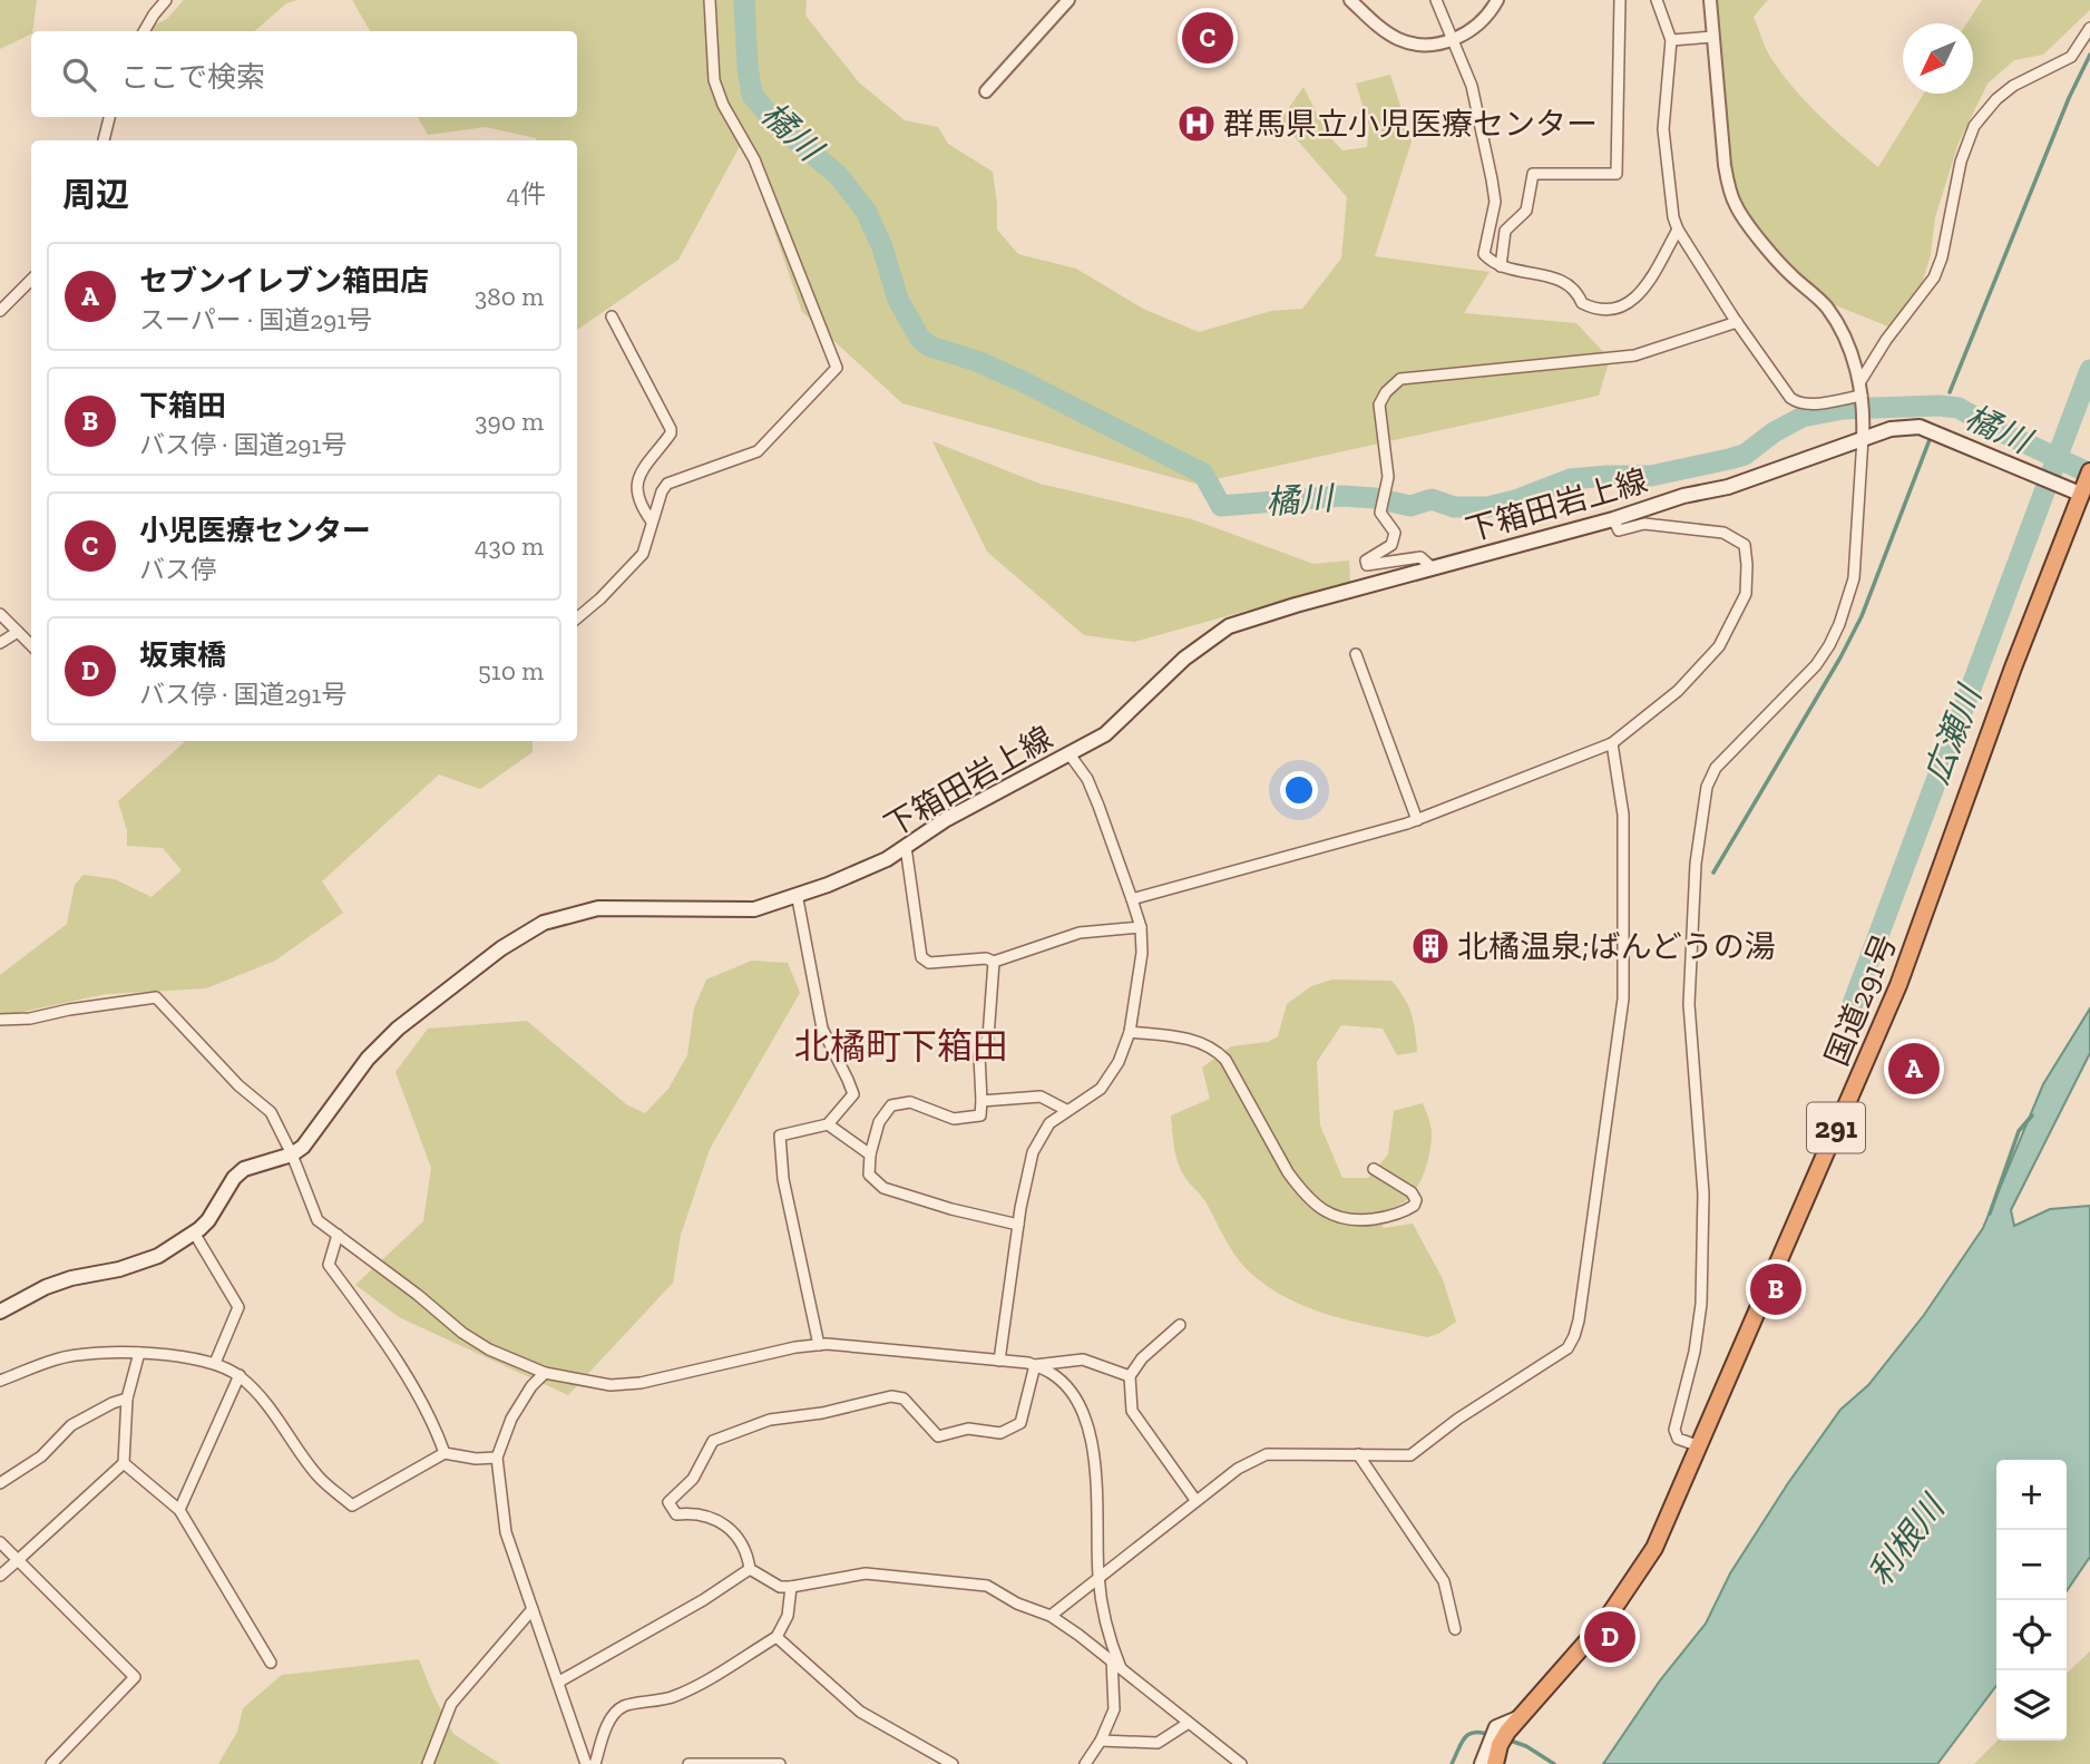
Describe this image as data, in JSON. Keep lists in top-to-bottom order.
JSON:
{
  "streets": {
    "highway": ["国道291号", "291"],
    "main road": ["下箱田岩上線"]
  },
  "crossings": [
    ["下箱田岩上線", "国道291号"]
  ],
  "districts": ["北橘町下箱田"],
  "water": ["橘川", "広瀬川", "利根川"],
  "places": {
    "hospital": ["群馬県立小児医療センター"],
    "building": ["北橘温泉;ばんどうの湯"]
  },
  "north": "bottom left",
  "page": {
    "pins": [
      "C",
      "A",
      "B",
      "D"
    ],
    "search": "ここで検索",
    "heading": ["周辺", "4件"],
    "list": [
      {
        "mark": "A",
        "name": "セブンイレブン箱田店",
        "note": "スーパー · 国道291号",
        "value": "380 m"
      },
      {
        "mark": "B",
        "name": "下箱田",
        "note": "バス停 · 国道291号",
        "value": "390 m"
      },
      {
        "mark": "C",
        "name": "小児医療センター",
        "note": "バス停",
        "value": "430 m"
      },
      {
        "mark": "D",
        "name": "坂東橋",
        "note": "バス停 · 国道291号",
        "value": "510 m"
      }
    ],
    "map_buttons": ["+", "−"]
  }
}
